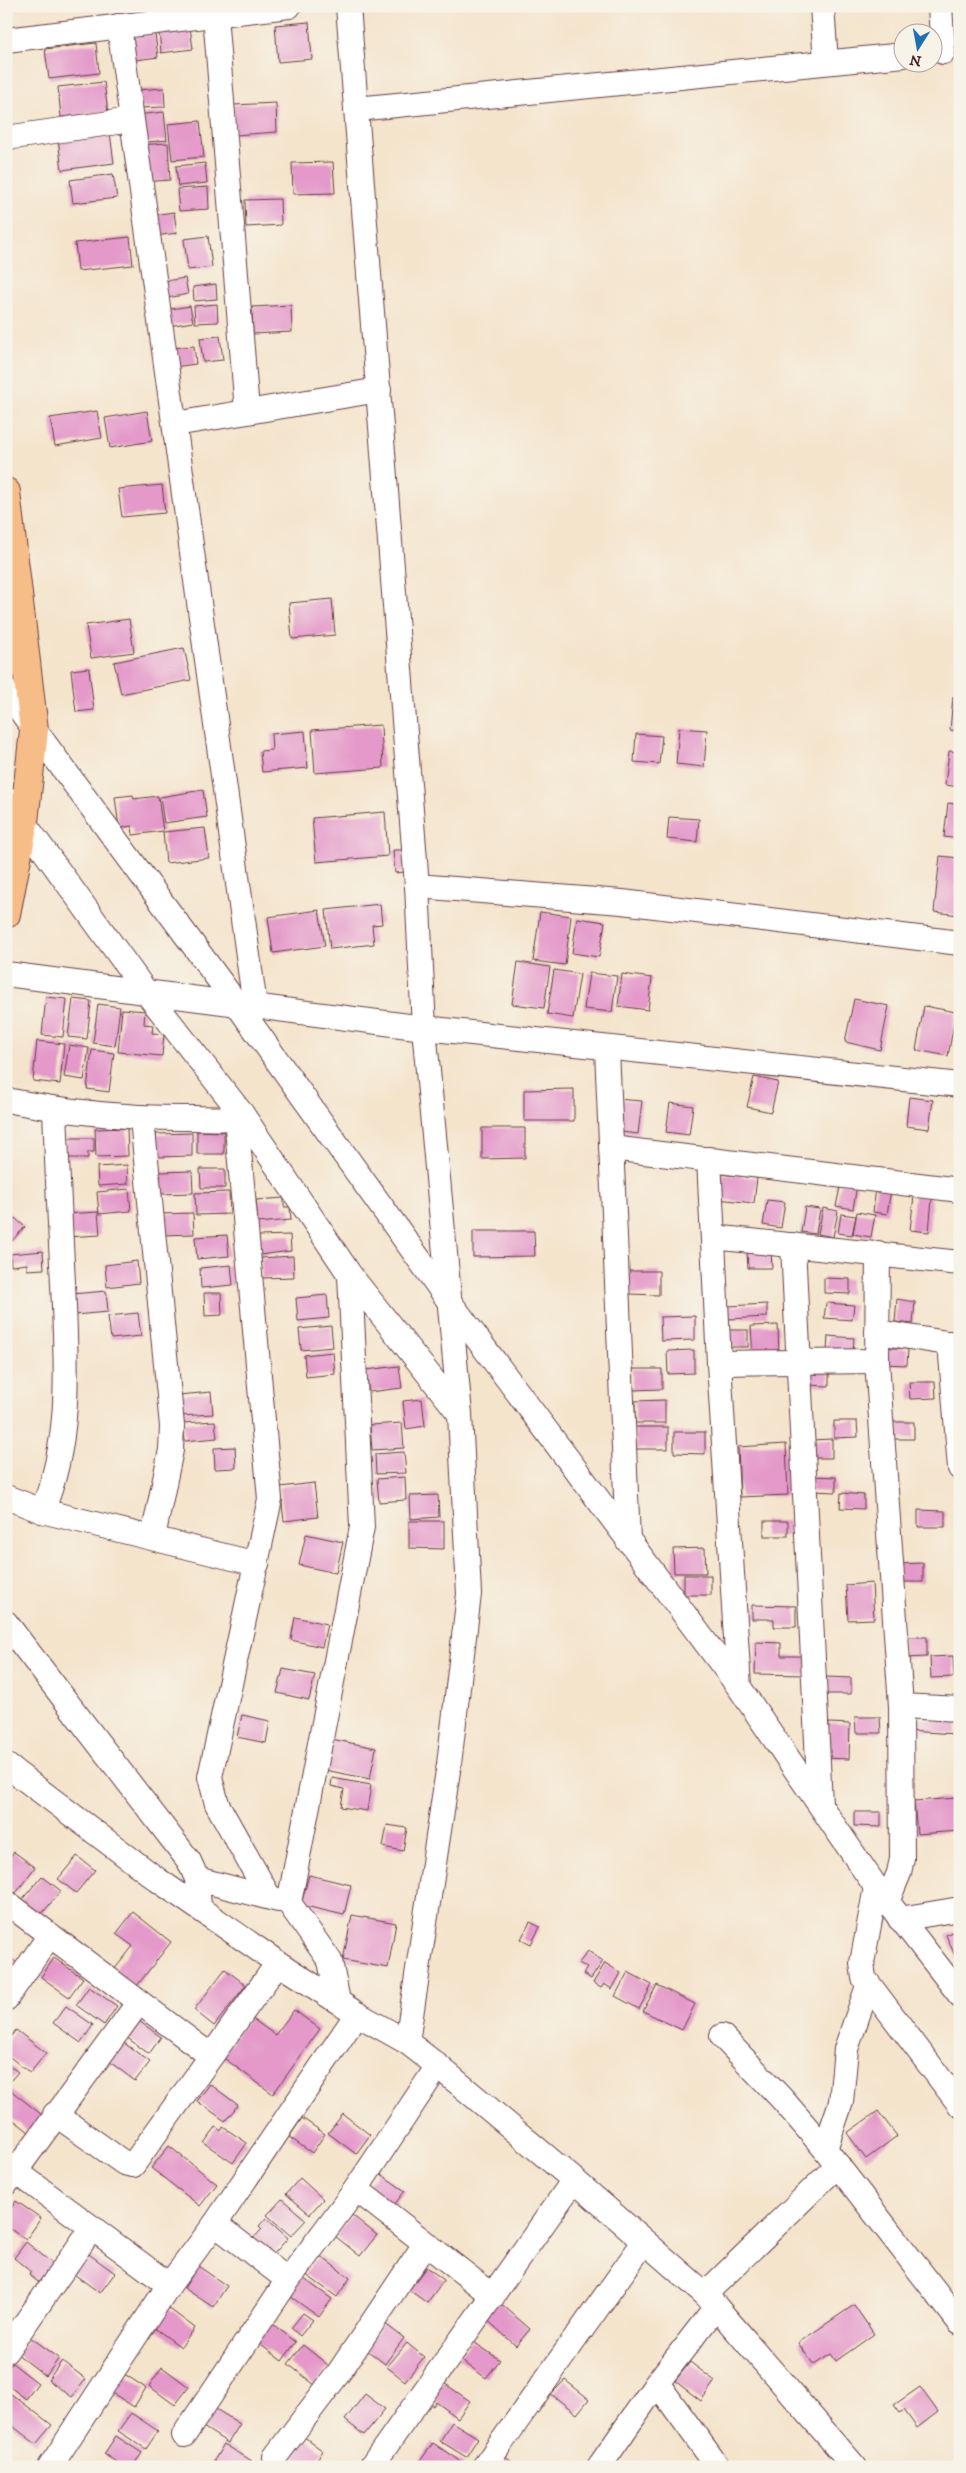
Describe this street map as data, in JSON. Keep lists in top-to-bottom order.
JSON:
{
  "north": "bottom"
}
